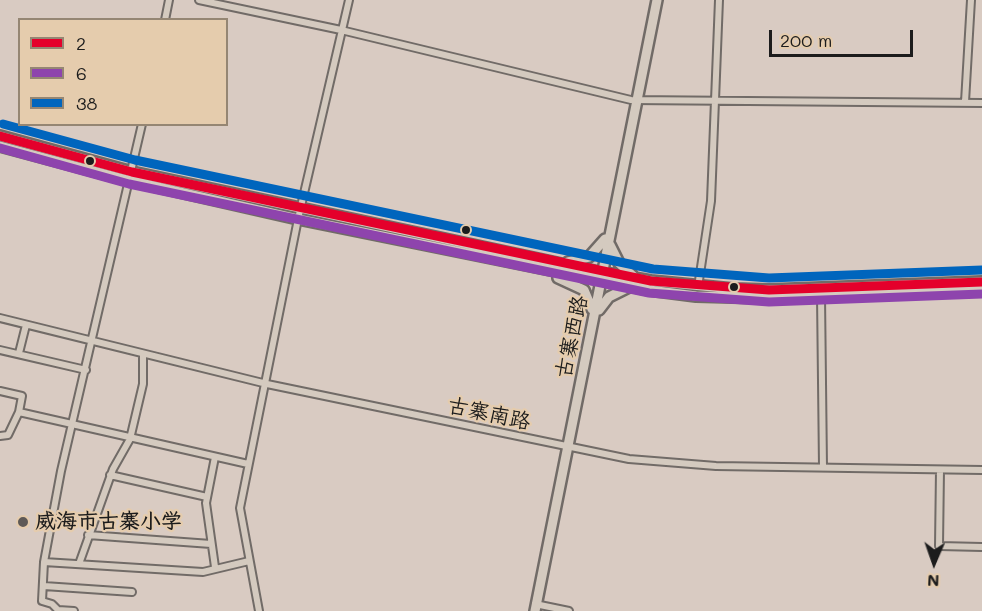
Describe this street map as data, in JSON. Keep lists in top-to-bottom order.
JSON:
{
  "streets": {
    "main road": ["古寨西路"],
    "street": ["古寨南路"]
  },
  "crossings": [
    ["古寨西路", "古寨南路"]
  ],
  "places": ["威海市古寨小学"],
  "lines": ["transit line 38", "transit line 2", "transit line 6"],
  "legend": ["2", "6", "38"],
  "scale_bar": "200 m",
  "north": "bottom"
}
